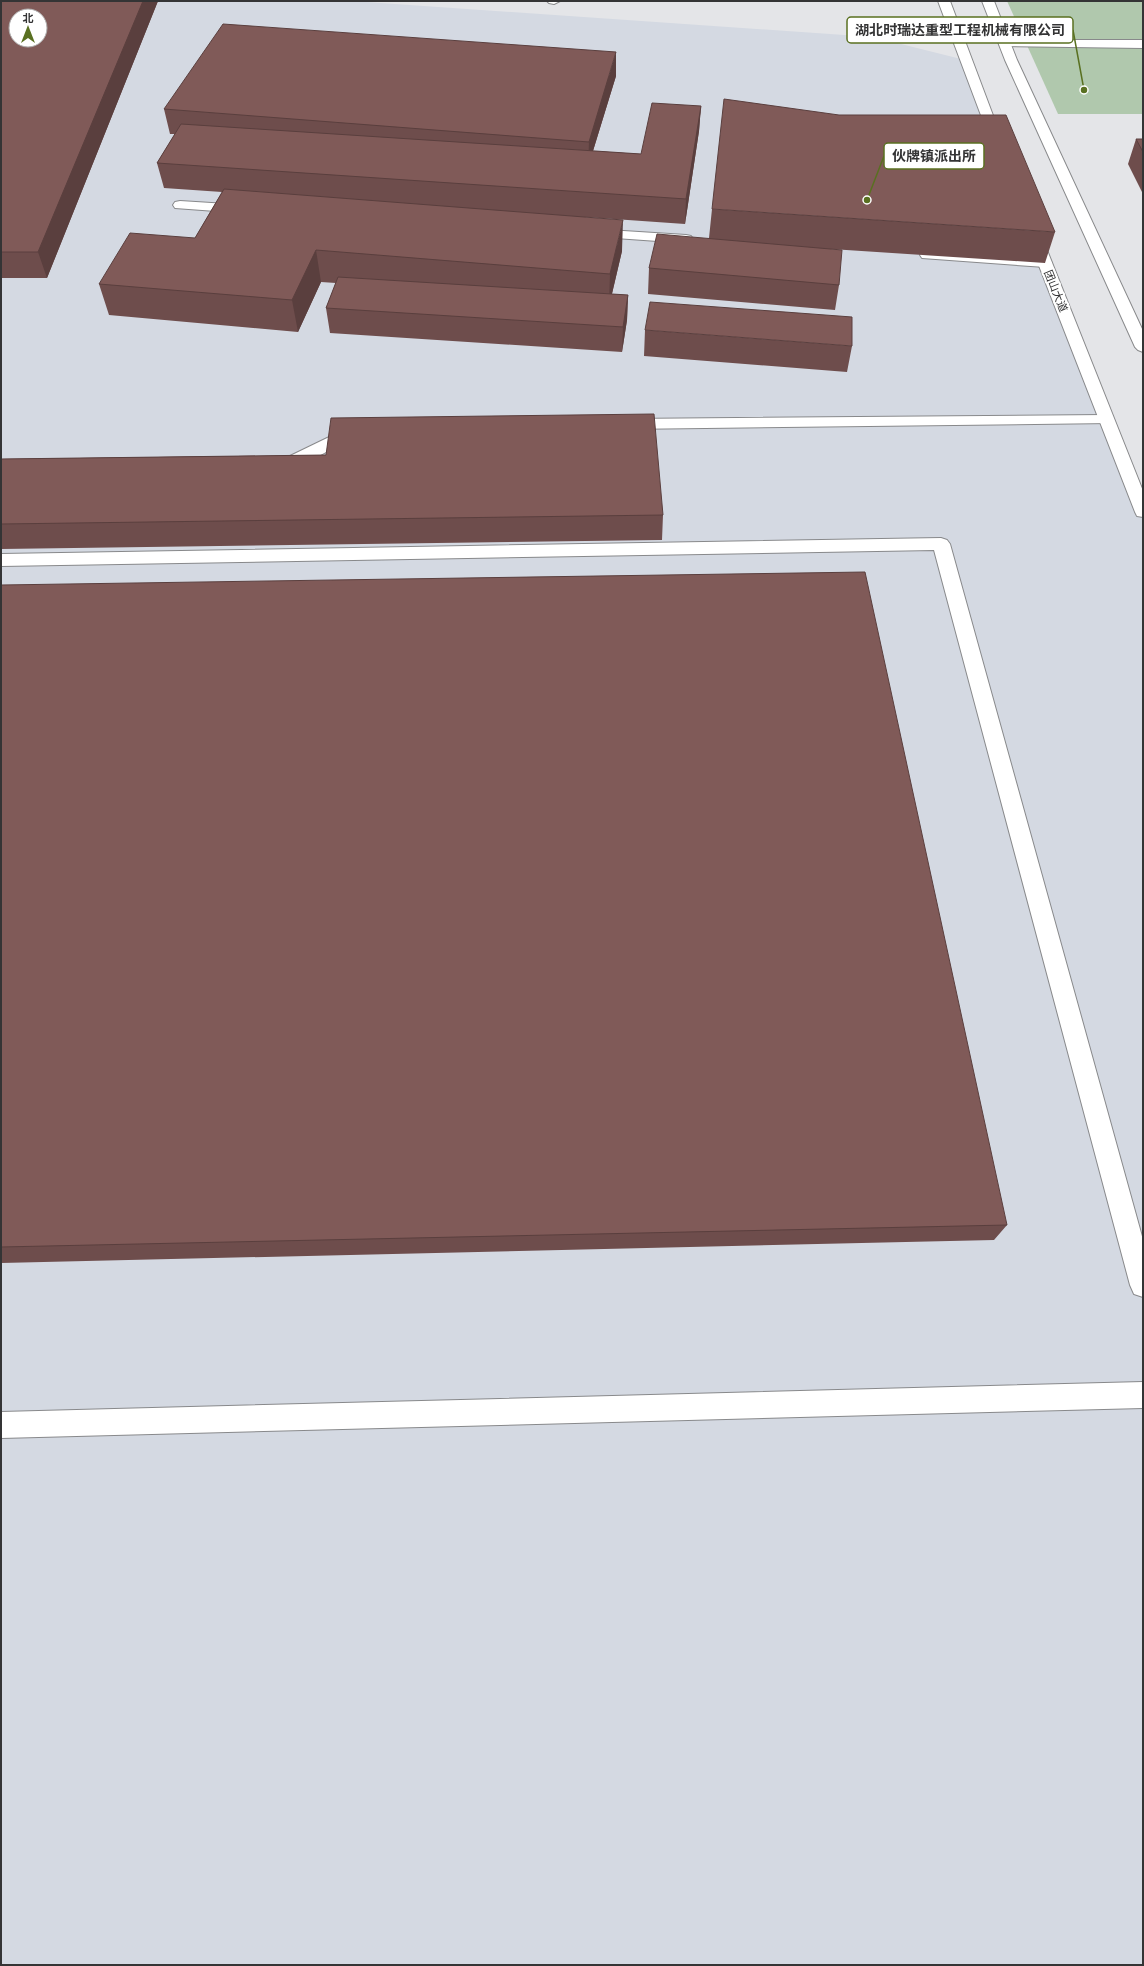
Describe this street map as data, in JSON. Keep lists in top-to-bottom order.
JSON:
{
  "streets": {
    "main road": ["团山大道"]
  },
  "places": ["湖北时瑞达重型工程机械有限公司", "伙牌镇派出所"],
  "north": "top"
}
